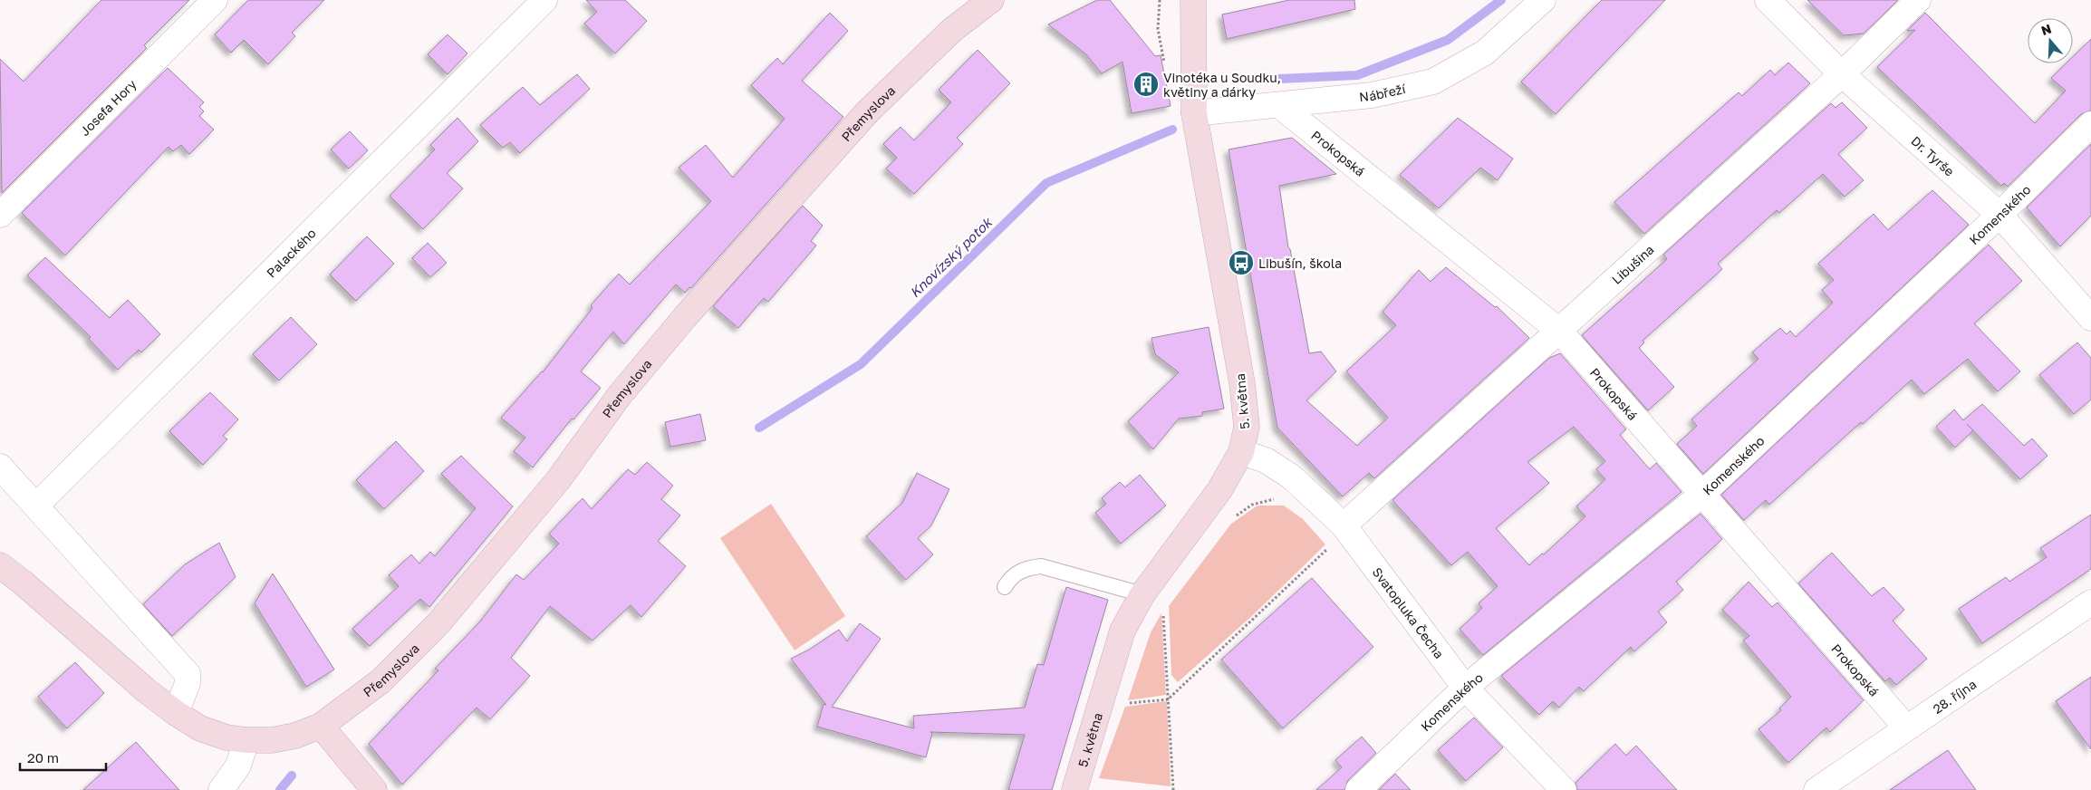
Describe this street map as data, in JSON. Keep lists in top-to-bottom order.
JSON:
{
  "streets": {
    "street": [
      "Nábřeží",
      "Josefa Hory",
      "Přemyslova",
      "Prokopská",
      "Dr. Tyrše",
      "Komenského",
      "Palackého",
      "Libušina",
      "5. května",
      "Svatopluka Čecha",
      "28. října"
    ]
  },
  "crossings": [
    ["Nábřeží", "Prokopská"],
    ["Nábřeží", "5. května"],
    ["Prokopská", "Komenského"],
    ["Prokopská", "Libušina"],
    ["Prokopská", "28. října"],
    ["Dr. Tyrše", "Komenského"],
    ["Dr. Tyrše", "Libušina"],
    ["Komenského", "Svatopluka Čecha"],
    ["Libušina", "Svatopluka Čecha"],
    ["5. května", "Svatopluka Čecha"]
  ],
  "water": ["Knovízský potok"],
  "places": {
    "building": ["Vinotéka u Soudku, květiny a dárky"],
    "bus stop": ["Libušín, škola"]
  },
  "scale_bar": "20 m",
  "north": "top"
}
